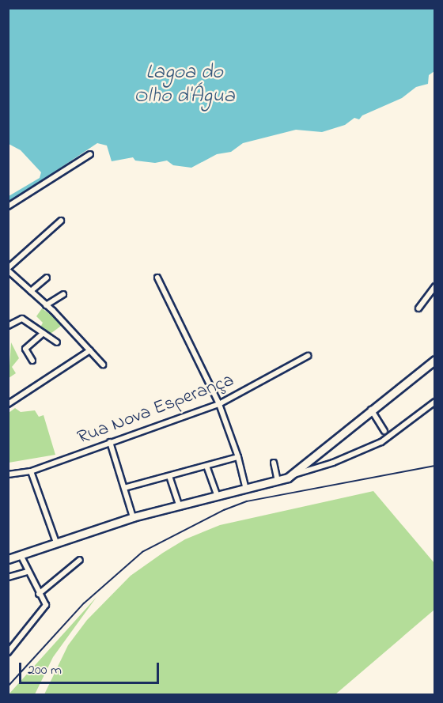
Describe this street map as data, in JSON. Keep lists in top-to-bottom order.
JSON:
{
  "streets": {
    "street": ["Rua Nova Esperança"]
  },
  "water": ["Lagoa do Olho d'Água"],
  "scale_bar": "200 m"
}
